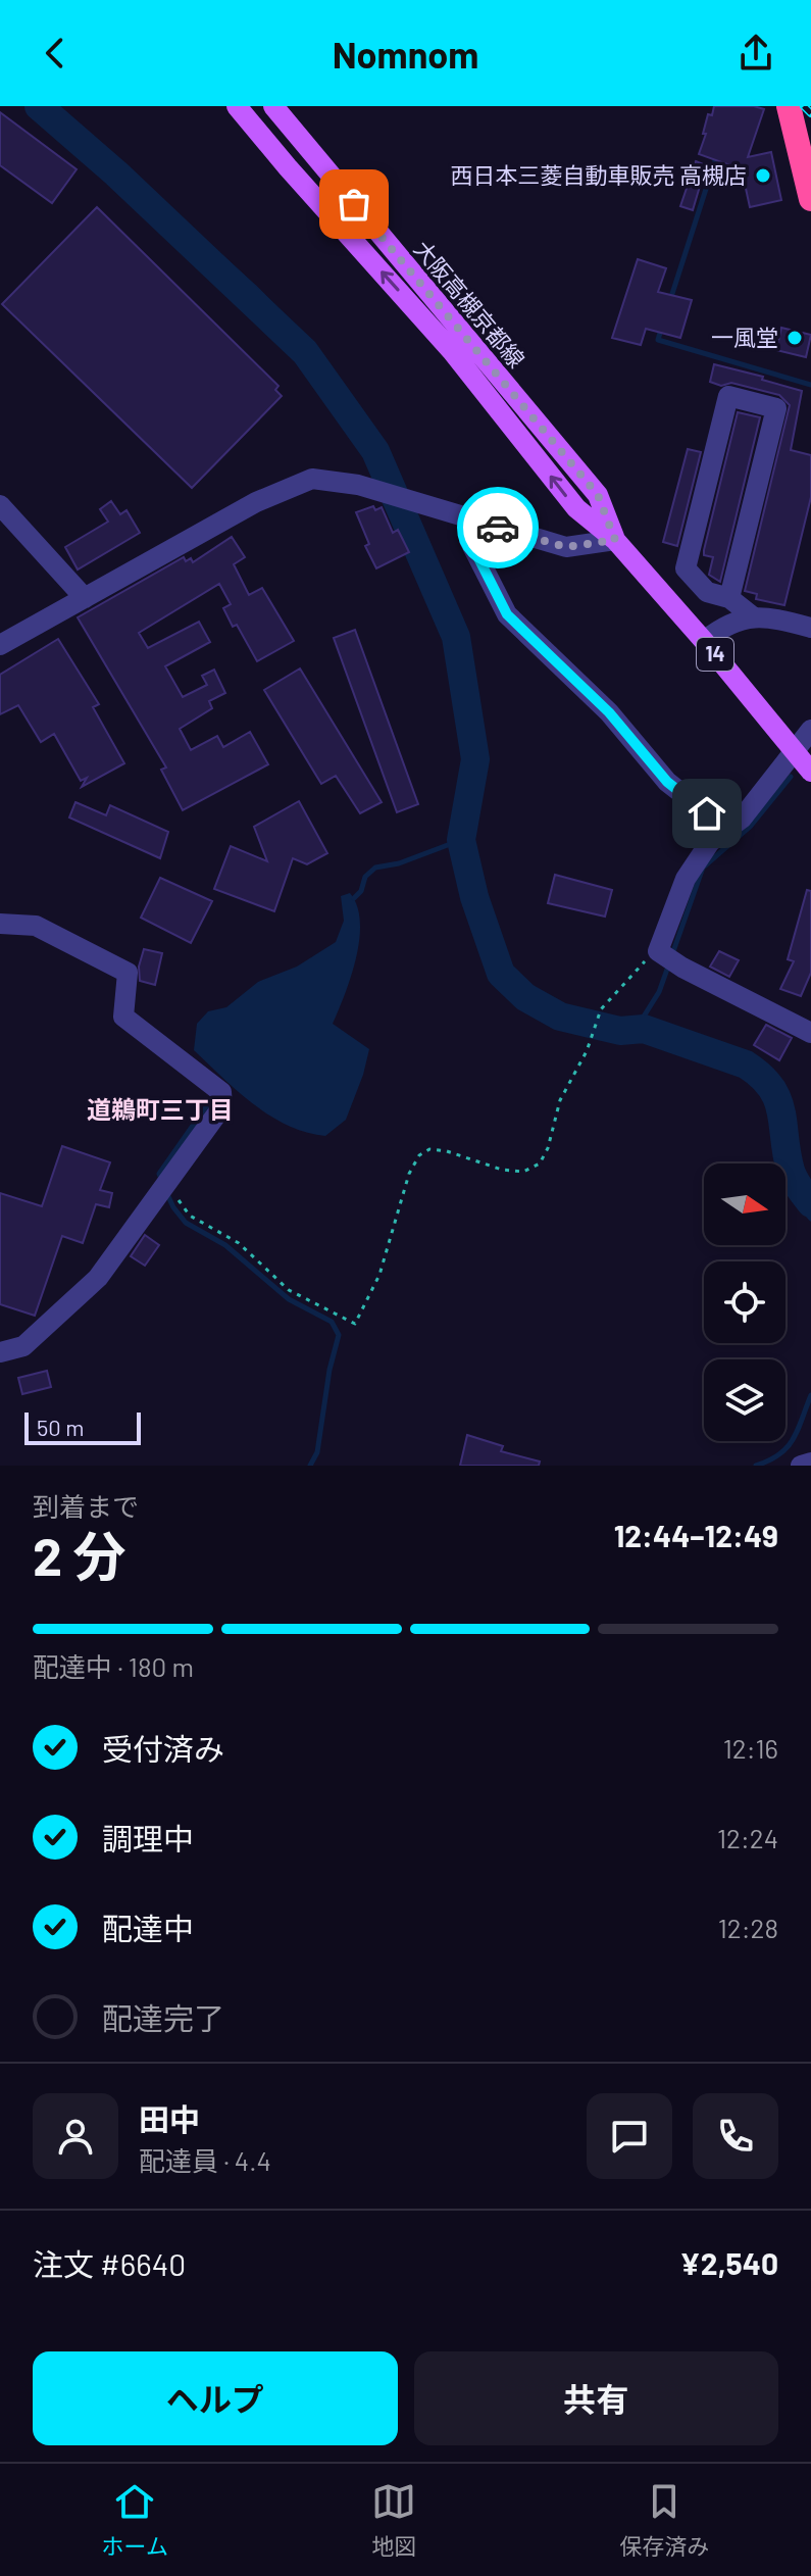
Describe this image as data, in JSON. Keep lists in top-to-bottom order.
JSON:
{
  "streets": {
    "main road": ["大阪高槻京都線", "14"]
  },
  "districts": ["道鵜町三丁目"],
  "places": ["西日本三菱自動車販売 高槻店", "一風堂"],
  "scale_bar": "50 m",
  "north": "right",
  "page": {
    "header": "Nomnom",
    "scale": "50 m",
    "heading": ["2 分", "到着まで", "12:44–12:49"],
    "panel": [
      "田中",
      "配達員 · 4.4",
      "注文 #6640",
      "¥2,540"
    ],
    "bar": "配達中 · 180 m",
    "list": [
      ["受付済み", "12:16"],
      ["調理中", "12:24"],
      ["配達中", "12:28"],
      "配達完了"
    ],
    "buttons": ["ヘルプ", "共有"],
    "tabs": ["ホーム", "地図", "保存済み"]
  }
}
